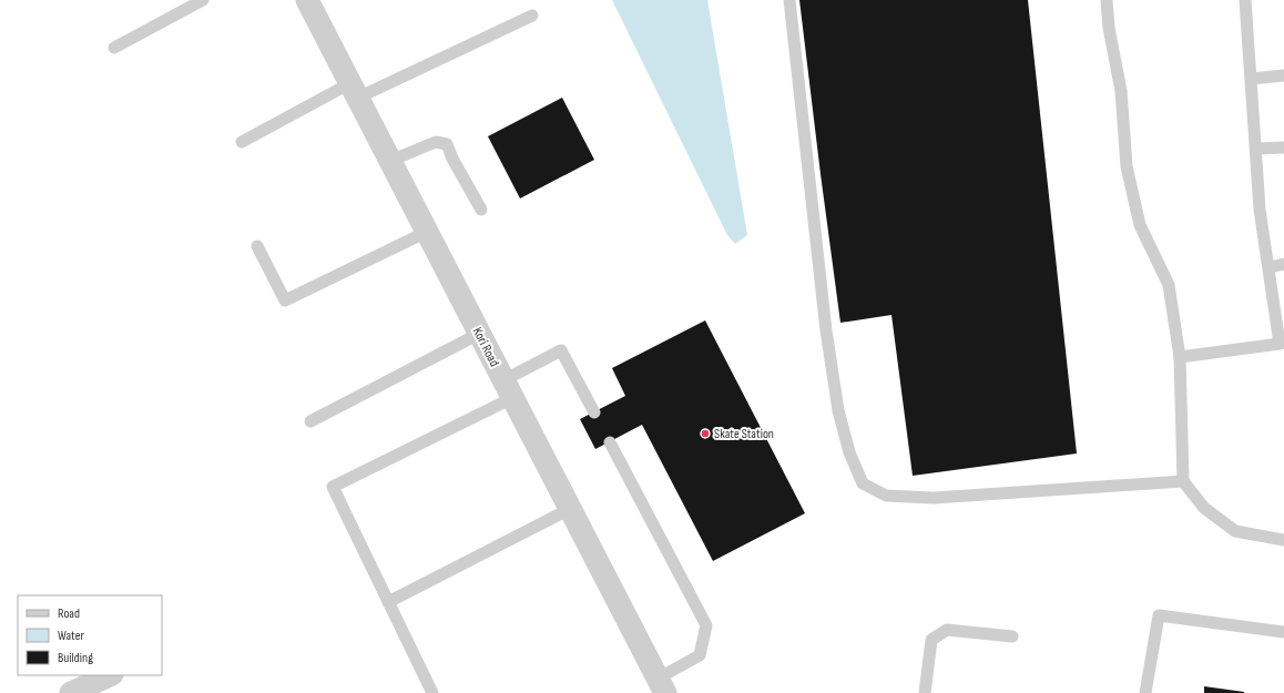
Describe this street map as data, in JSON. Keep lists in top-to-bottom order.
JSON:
{
  "streets": {
    "street": ["Kori Road"]
  },
  "places": ["Skate Station"],
  "legend": ["Road", "Water", "Building"]
}
